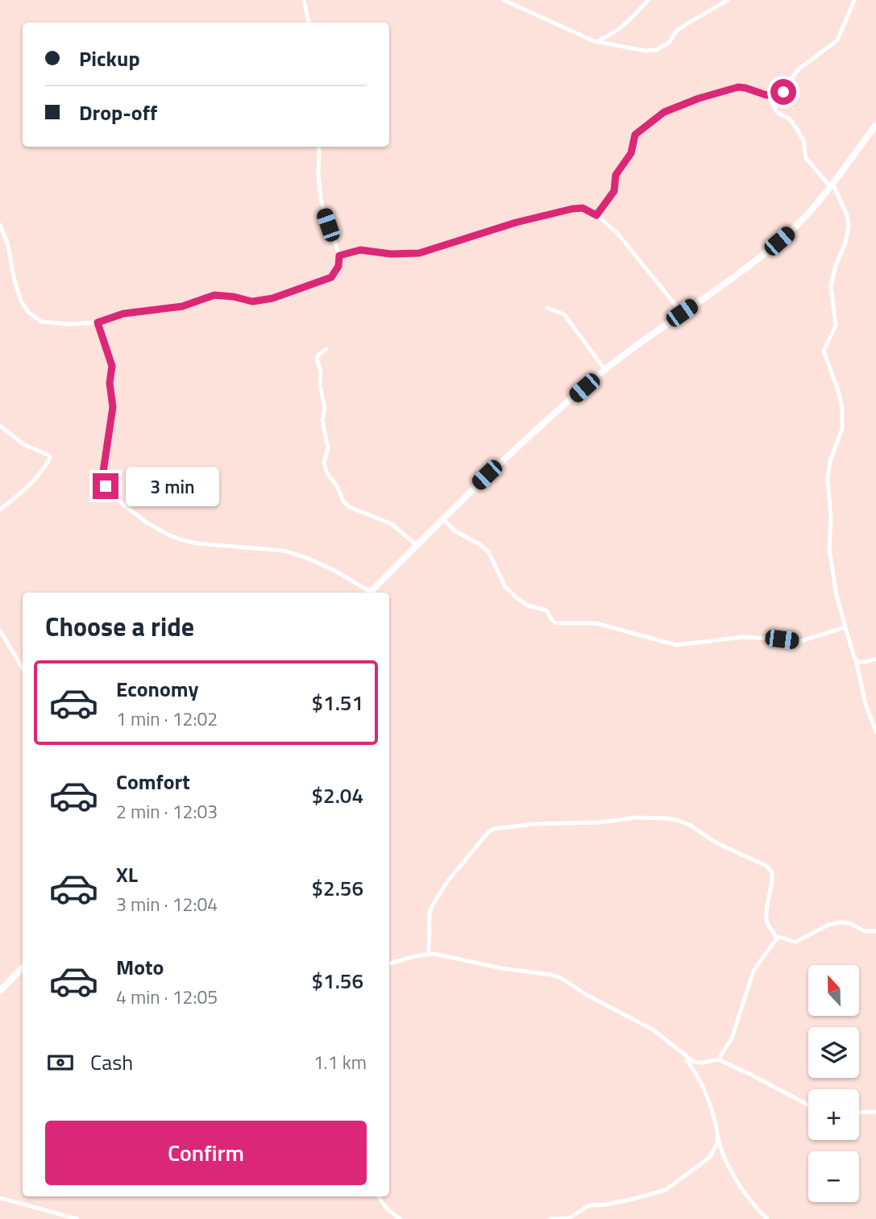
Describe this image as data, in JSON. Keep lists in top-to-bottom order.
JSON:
{
  "north": "top",
  "page": {
    "banner": ["Pickup", "Drop-off"],
    "bubble": "3 min",
    "heading": "Choose a ride",
    "list": [
      {
        "name": "Economy",
        "note": "1 min · 12:02",
        "value": "$1.51"
      },
      {
        "name": "Comfort",
        "note": "2 min · 12:03",
        "value": "$2.04"
      },
      {
        "name": "XL",
        "note": "3 min · 12:04",
        "value": "$2.56"
      },
      {
        "name": "Moto",
        "note": "4 min · 12:05",
        "value": "$1.56"
      }
    ],
    "map_buttons": ["+", "−"],
    "pay": ["Cash", "1.1 km"],
    "buttons": "Confirm"
  }
}
